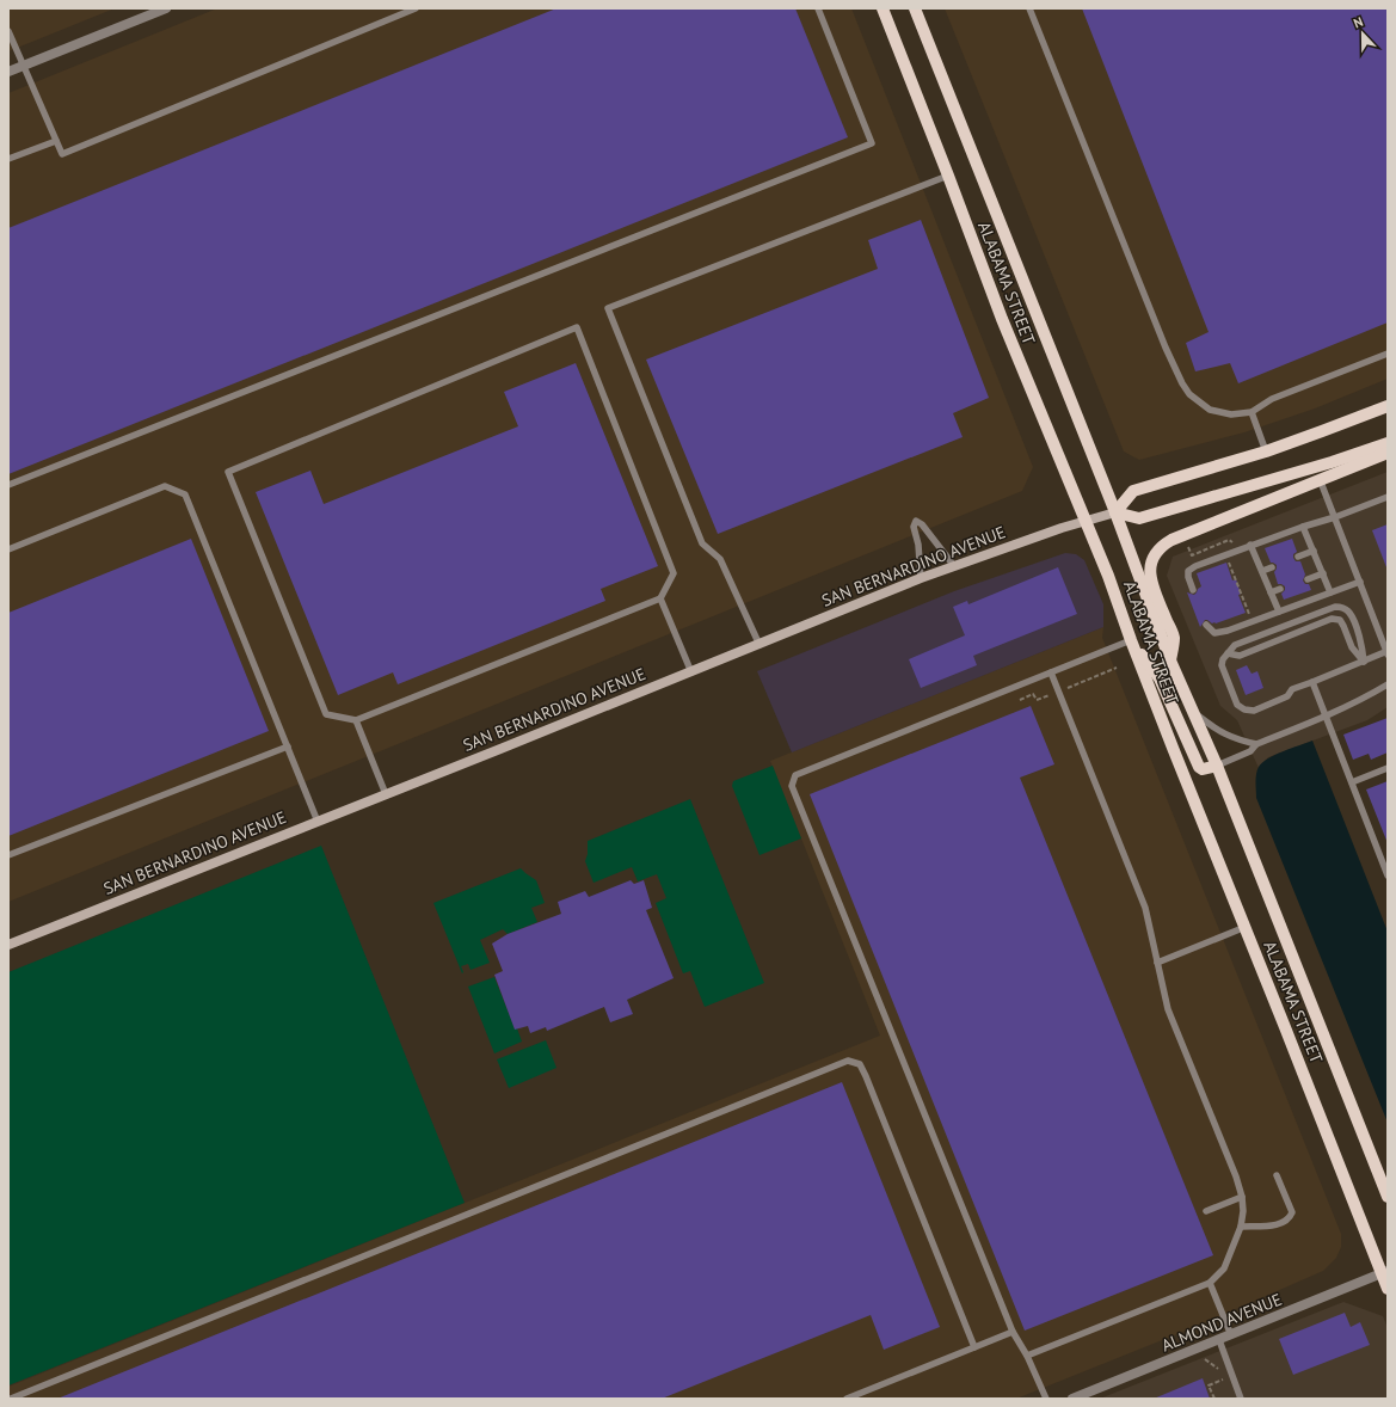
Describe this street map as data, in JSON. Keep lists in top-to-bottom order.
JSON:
{
  "streets": {
    "main road": ["ALABAMA STREET", "SAN BERNARDINO AVENUE"],
    "street": ["ALMOND AVENUE"]
  },
  "crossings": [
    ["ALABAMA STREET", "SAN BERNARDINO AVENUE"],
    ["ALABAMA STREET", "ALMOND AVENUE"]
  ],
  "north": "top"
}
